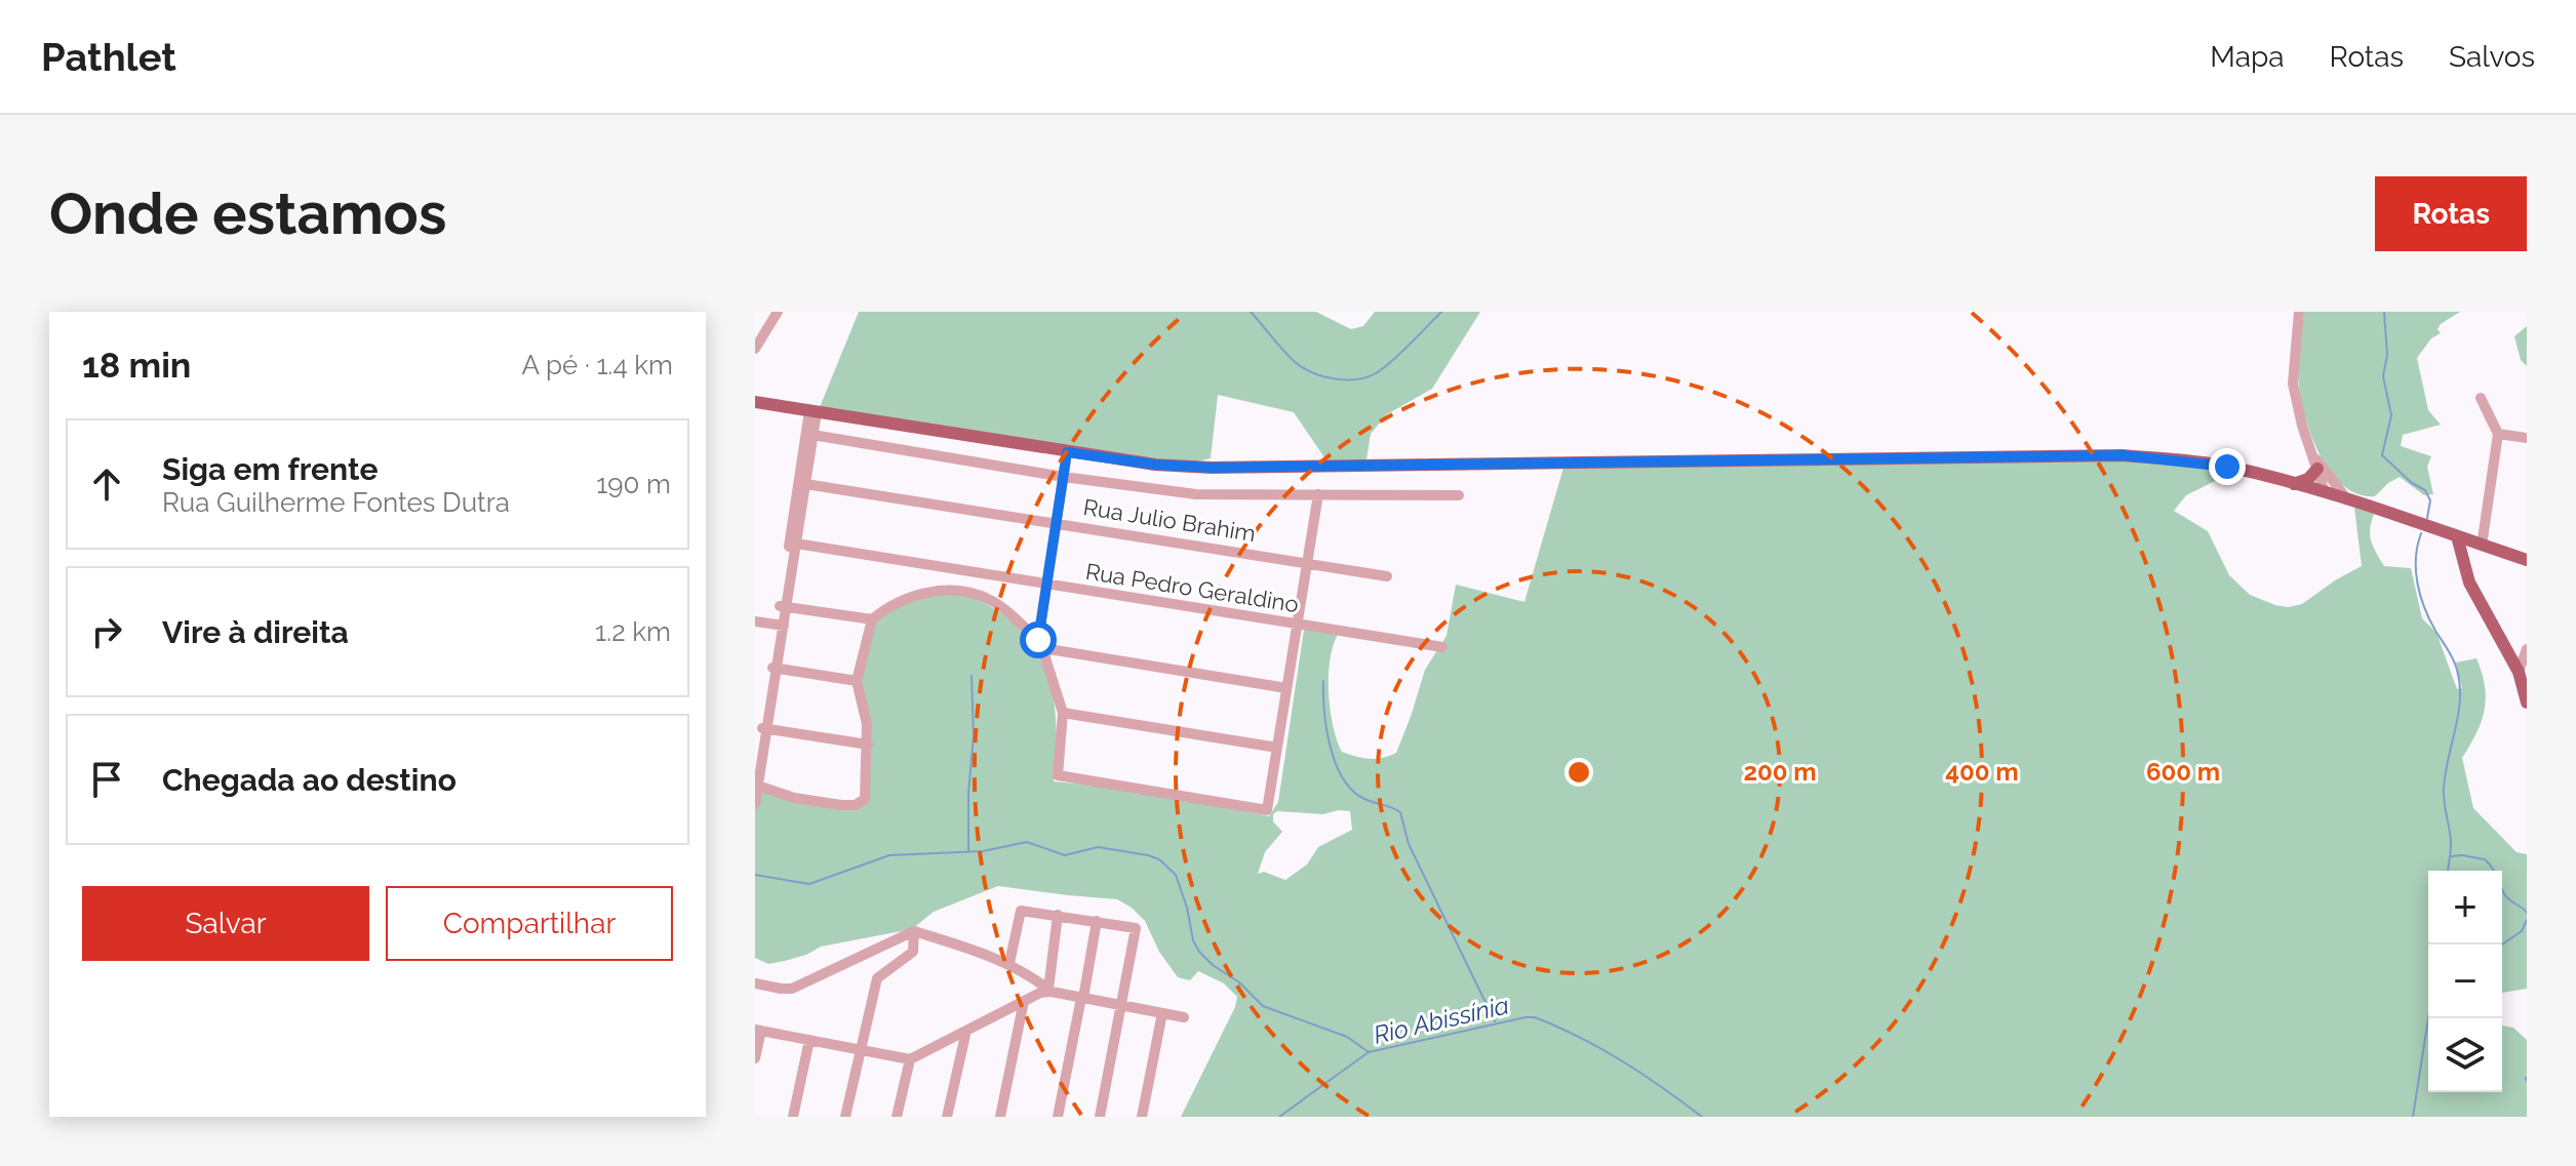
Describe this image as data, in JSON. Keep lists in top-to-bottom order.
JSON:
{
  "streets": {
    "street": ["Rua Julio Brahim", "Rua Pedro Geraldino"]
  },
  "water": ["Rio Abissínia"],
  "page": {
    "header": "Pathlet",
    "nav": ["Mapa", "Rotas", "Salvos"],
    "buttons": [
      "Rotas",
      ["Salvar", "Compartilhar"]
    ],
    "title": "Onde estamos",
    "heading": ["18 min", "A pé · 1.4 km"],
    "list": [
      ["Siga em frente", "Rua Guilherme Fontes Dutra", "190 m"],
      ["Vire à direita", "1.2 km"],
      "Chegada ao destino"
    ],
    "map_buttons": ["+", "−"]
  },
  "rings": ["200 m", "400 m", "600 m"]
}
